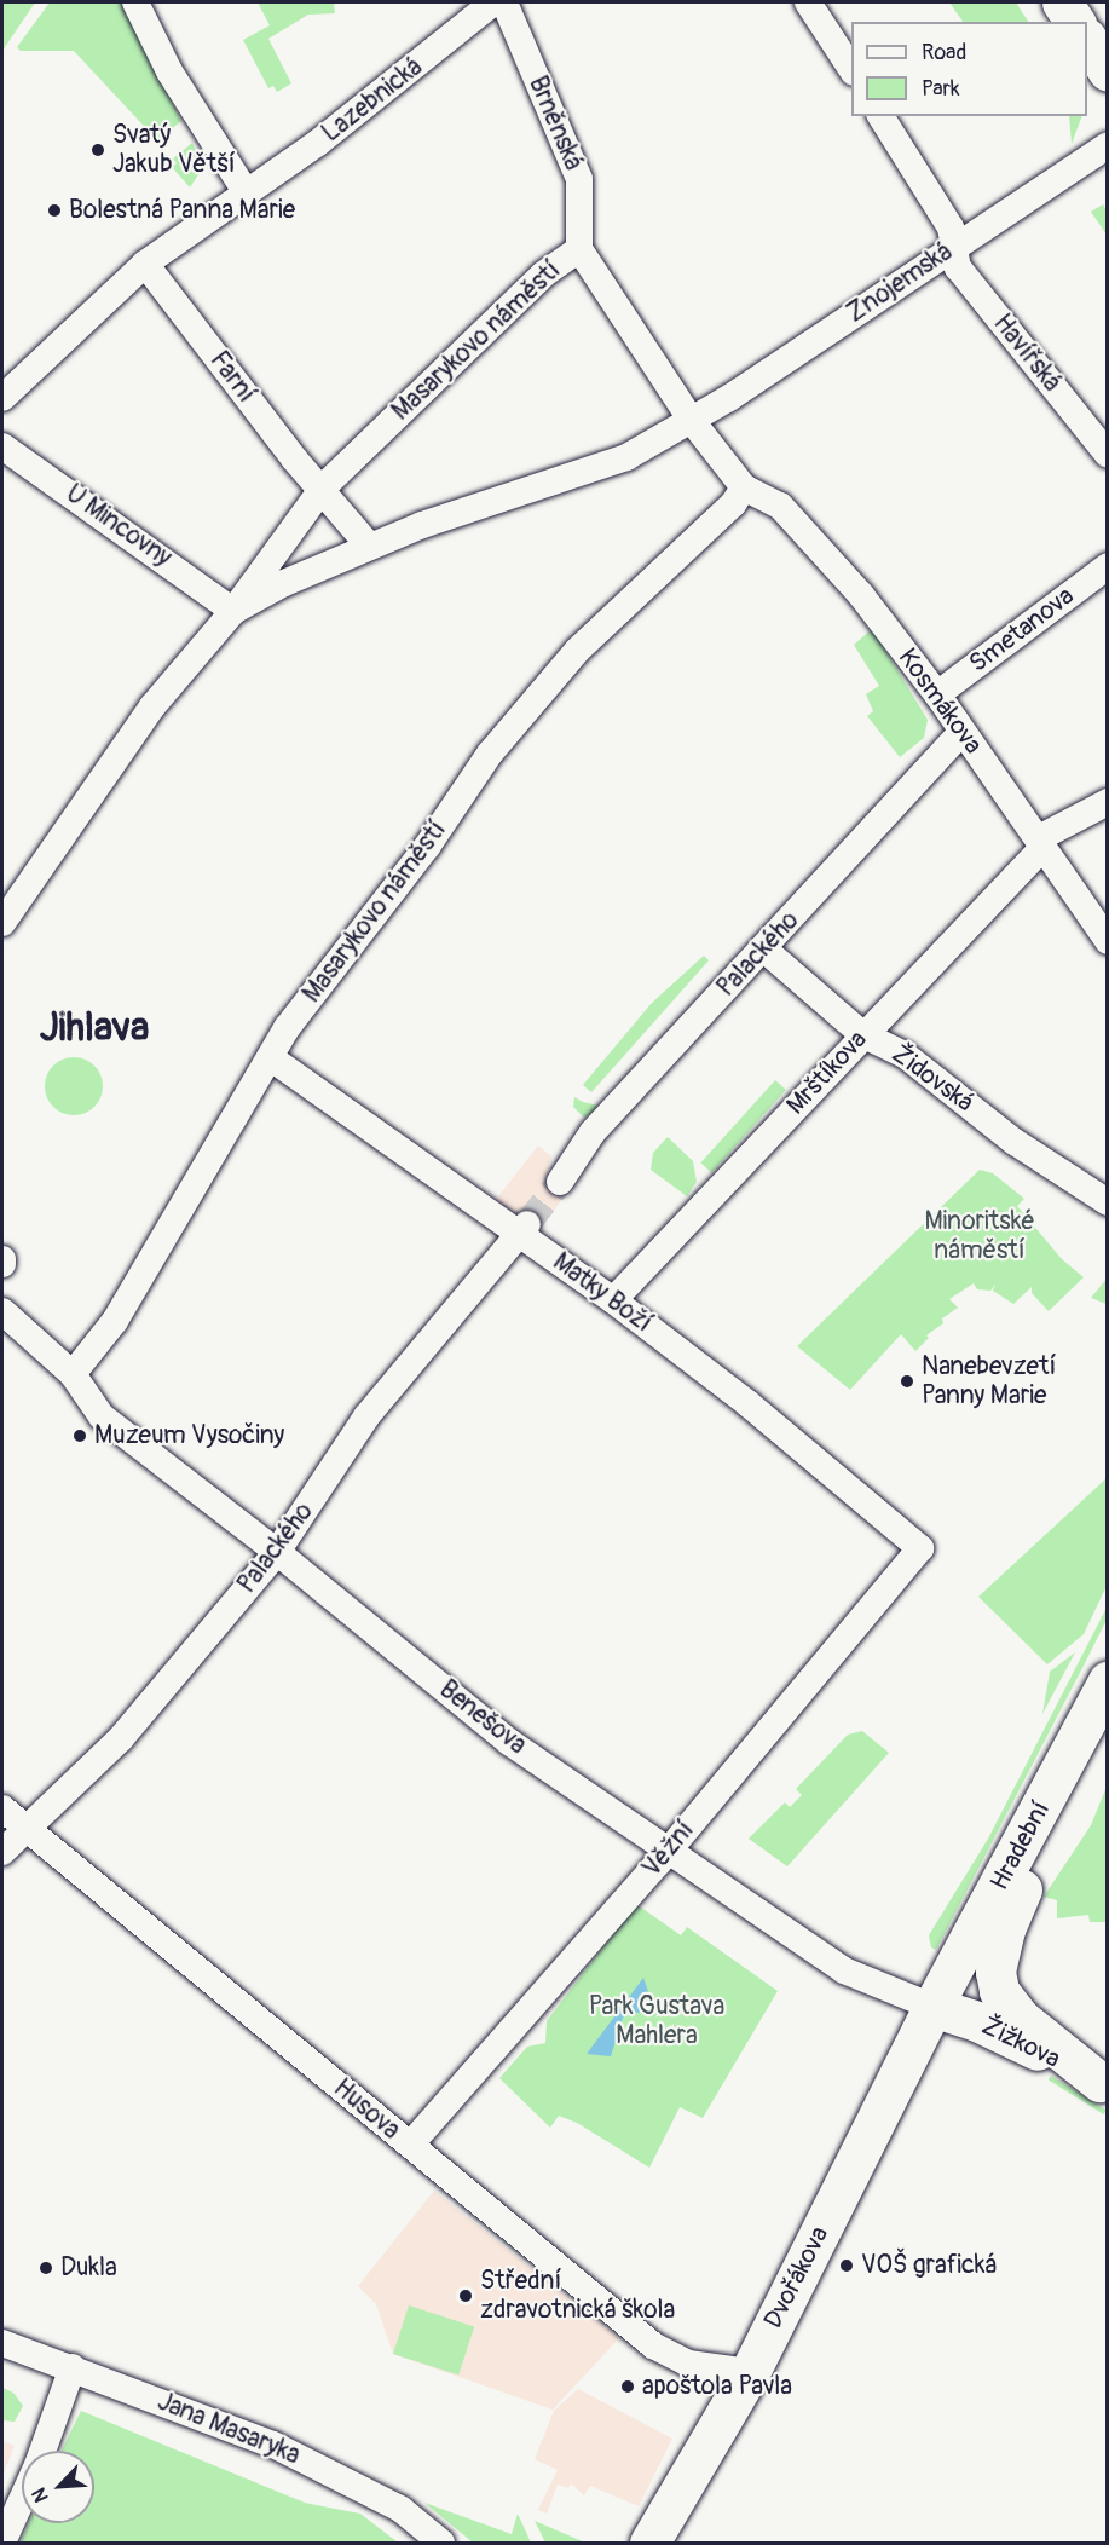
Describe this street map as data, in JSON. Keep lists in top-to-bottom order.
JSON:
{
  "streets": {
    "main road": ["Hradební", "Žižkova", "Dvořákova"],
    "street": [
      "Lazebnická",
      "Brněnská",
      "Znojemská",
      "Masarykovo náměstí",
      "Havířská",
      "Farní",
      "U Mincovny",
      "Smetanova",
      "Kosmákova",
      "Palackého",
      "Mrštíkova",
      "Židovská",
      "Matky Boží",
      "Benešova",
      "Věžní",
      "Husova",
      "Jana Masaryka"
    ]
  },
  "crossings": [
    ["Lazebnická", "Farní"],
    ["Brněnská", "Masarykovo náměstí"],
    ["Znojemská", "Masarykovo náměstí"],
    ["Znojemská", "Havířská"],
    ["Masarykovo náměstí", "Farní"],
    ["Masarykovo náměstí", "U Mincovny"],
    ["Masarykovo náměstí", "Kosmákova"],
    ["Masarykovo náměstí", "Matky Boží"],
    ["Masarykovo náměstí", "Benešova"],
    ["Smetanova", "Kosmákova"],
    ["Kosmákova", "Palackého"],
    ["Kosmákova", "Mrštíkova"],
    ["Palackého", "Židovská"],
    ["Palackého", "Matky Boží"],
    ["Palackého", "Benešova"],
    ["Palackého", "Husova"],
    ["Mrštíkova", "Židovská"],
    ["Mrštíkova", "Matky Boží"],
    ["Matky Boží", "Věžní"],
    ["Benešova", "Hradební"],
    ["Benešova", "Věžní"],
    ["Benešova", "Žižkova"],
    ["Benešova", "Dvořákova"],
    ["Hradební", "Žižkova"],
    ["Hradební", "Dvořákova"],
    ["Věžní", "Husova"],
    ["Žižkova", "Dvořákova"],
    ["Husova", "Dvořákova"]
  ],
  "districts": ["Jihlava"],
  "parks": ["Minoritské náměstí", "Park Gustava Mahlera"],
  "places": [
    "Svatý Jakub Větší",
    "Bolestná Panna Marie",
    "Nanebevzetí Panny Marie",
    "Muzeum Vysočiny",
    "VOŠ grafická",
    "Dukla",
    "Střední zdravotnická škola",
    "apoštola Pavla"
  ],
  "legend": ["Road", "Park"],
  "north": "bottom left"
}
